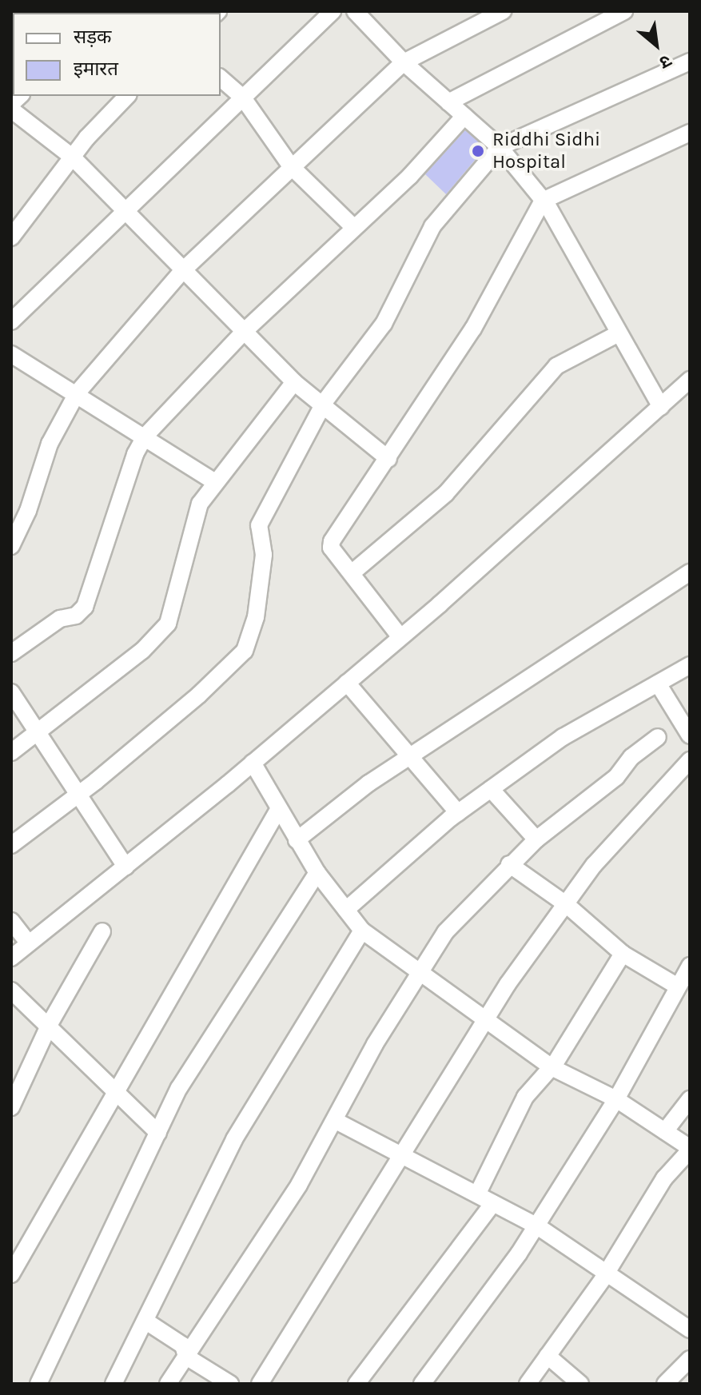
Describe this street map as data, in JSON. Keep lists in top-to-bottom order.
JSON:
{
  "places": ["Riddhi Sidhi Hospital"],
  "legend": ["सड़क", "इमारत"],
  "north": "bottom right"
}
